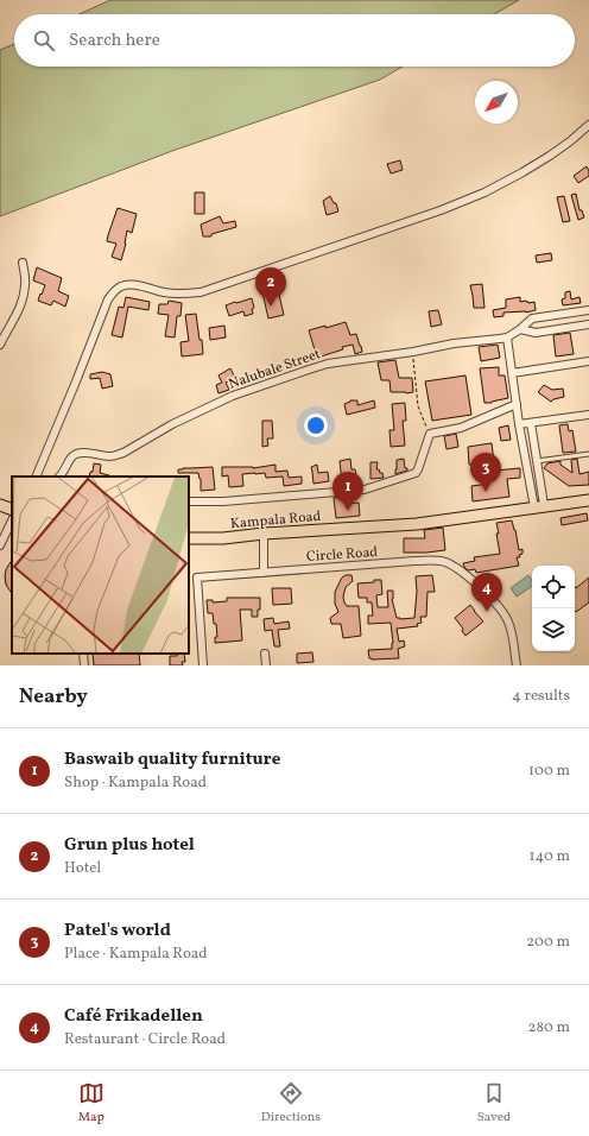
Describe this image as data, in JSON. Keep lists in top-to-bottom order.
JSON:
{
  "streets": {
    "main road": ["Kampala Road"],
    "street": ["Nalubale Street", "Circle Road"]
  },
  "north": "bottom left",
  "page": {
    "search": "Search here",
    "pins": [
      "2",
      "3",
      "1",
      "4"
    ],
    "heading": ["Nearby", "4 results"],
    "list": [
      {
        "mark": "1",
        "name": "Baswaib quality furniture",
        "note": "Shop · Kampala Road",
        "value": "100 m"
      },
      {
        "mark": "2",
        "name": "Grun plus hotel",
        "note": "Hotel",
        "value": "140 m"
      },
      {
        "mark": "3",
        "name": "Patel's world",
        "note": "Place · Kampala Road",
        "value": "200 m"
      },
      {
        "mark": "4",
        "name": "Café Frikadellen",
        "note": "Restaurant · Circle Road",
        "value": "280 m"
      }
    ],
    "nav": ["Map", "Directions", "Saved"]
  }
}
